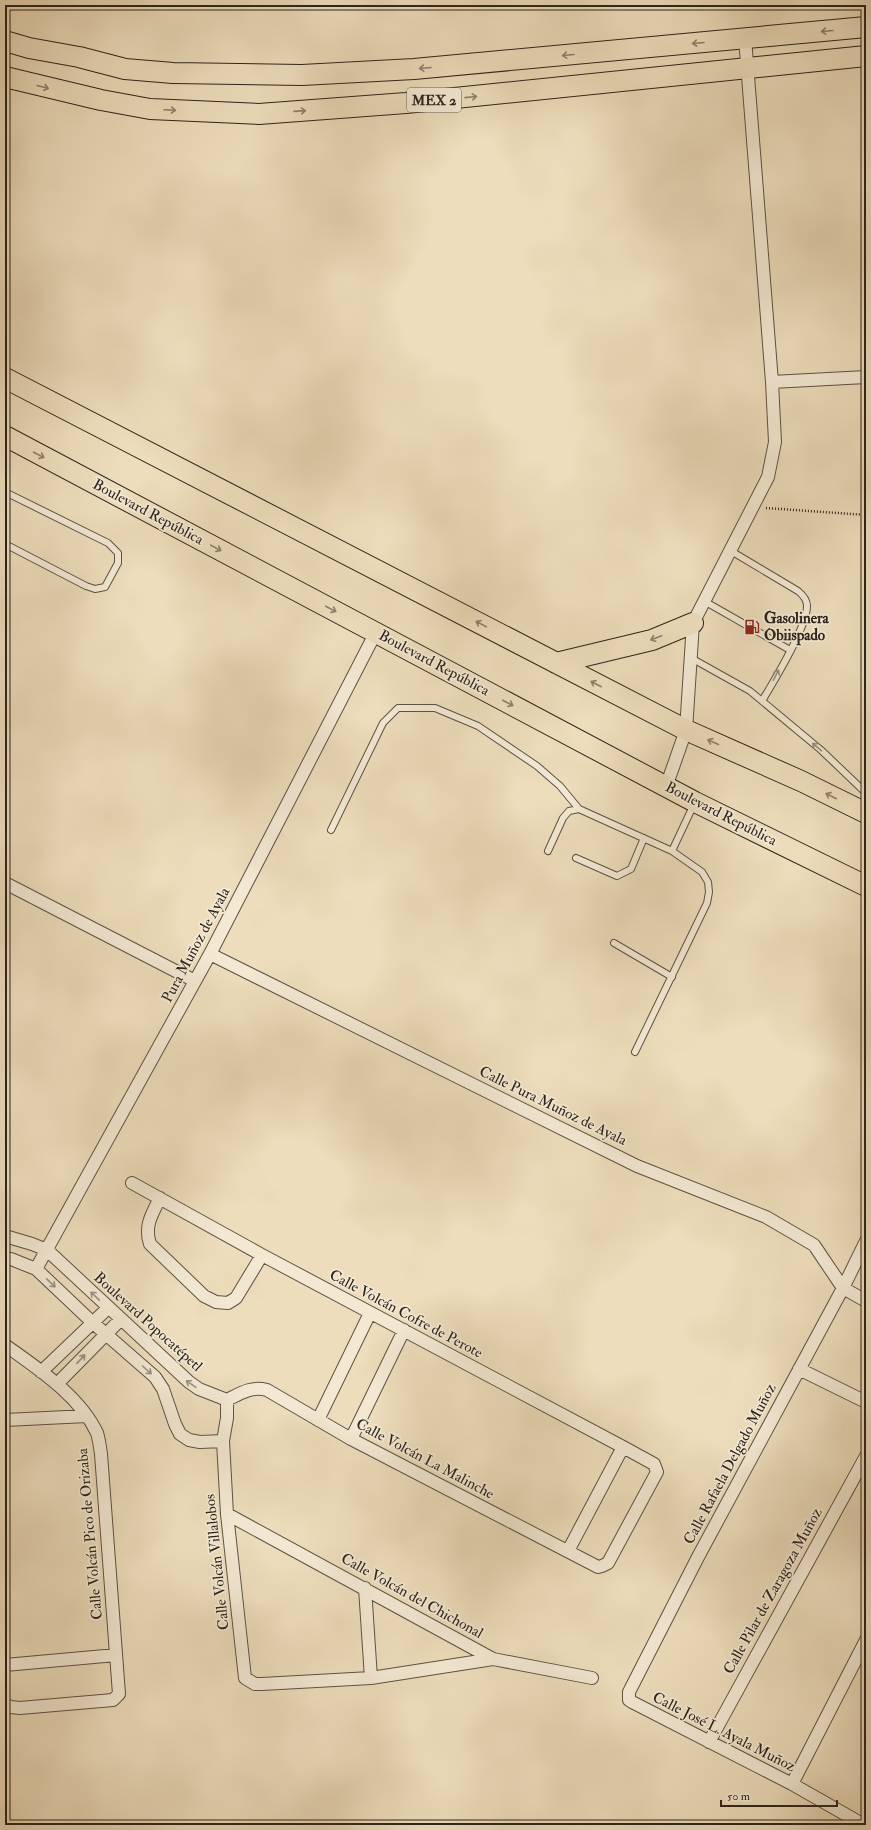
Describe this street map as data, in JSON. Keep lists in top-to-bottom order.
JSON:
{
  "streets": {
    "main road": ["MEX 2", "Boulevard República"],
    "street": [
      "Pura Muñoz de Ayala",
      "Calle Pura Muñoz de Ayala",
      "Calle Volcán Cofre de Perote",
      "Boulevard Popocatépetl",
      "Calle Volcán La Malinche",
      "Calle Rafaela Delgado Muñoz",
      "Calle Volcán Pico de Orizaba",
      "Calle Volcán Villalobos",
      "Calle Pilar de Zaragoza Muñoz",
      "Calle Volcán del Chichonal",
      "Calle José L. Ayala Muñoz"
    ]
  },
  "crossings": [
    ["Boulevard República", "Pura Muñoz de Ayala"],
    ["Pura Muñoz de Ayala", "Calle Pura Muñoz de Ayala"],
    ["Pura Muñoz de Ayala", "Boulevard Popocatépetl"],
    ["Calle Pura Muñoz de Ayala", "Calle Rafaela Delgado Muñoz"],
    ["Calle Volcán Cofre de Perote", "Calle Volcán La Malinche"],
    ["Boulevard Popocatépetl", "Calle Volcán La Malinche"],
    ["Calle Rafaela Delgado Muñoz", "Calle José L. Ayala Muñoz"],
    ["Calle Volcán Villalobos", "Calle Volcán del Chichonal"],
    ["Calle Pilar de Zaragoza Muñoz", "Calle José L. Ayala Muñoz"]
  ],
  "places": {
    "fuel station": ["Gasolinera Obiispado"]
  },
  "scale_bar": "50 m"
}
